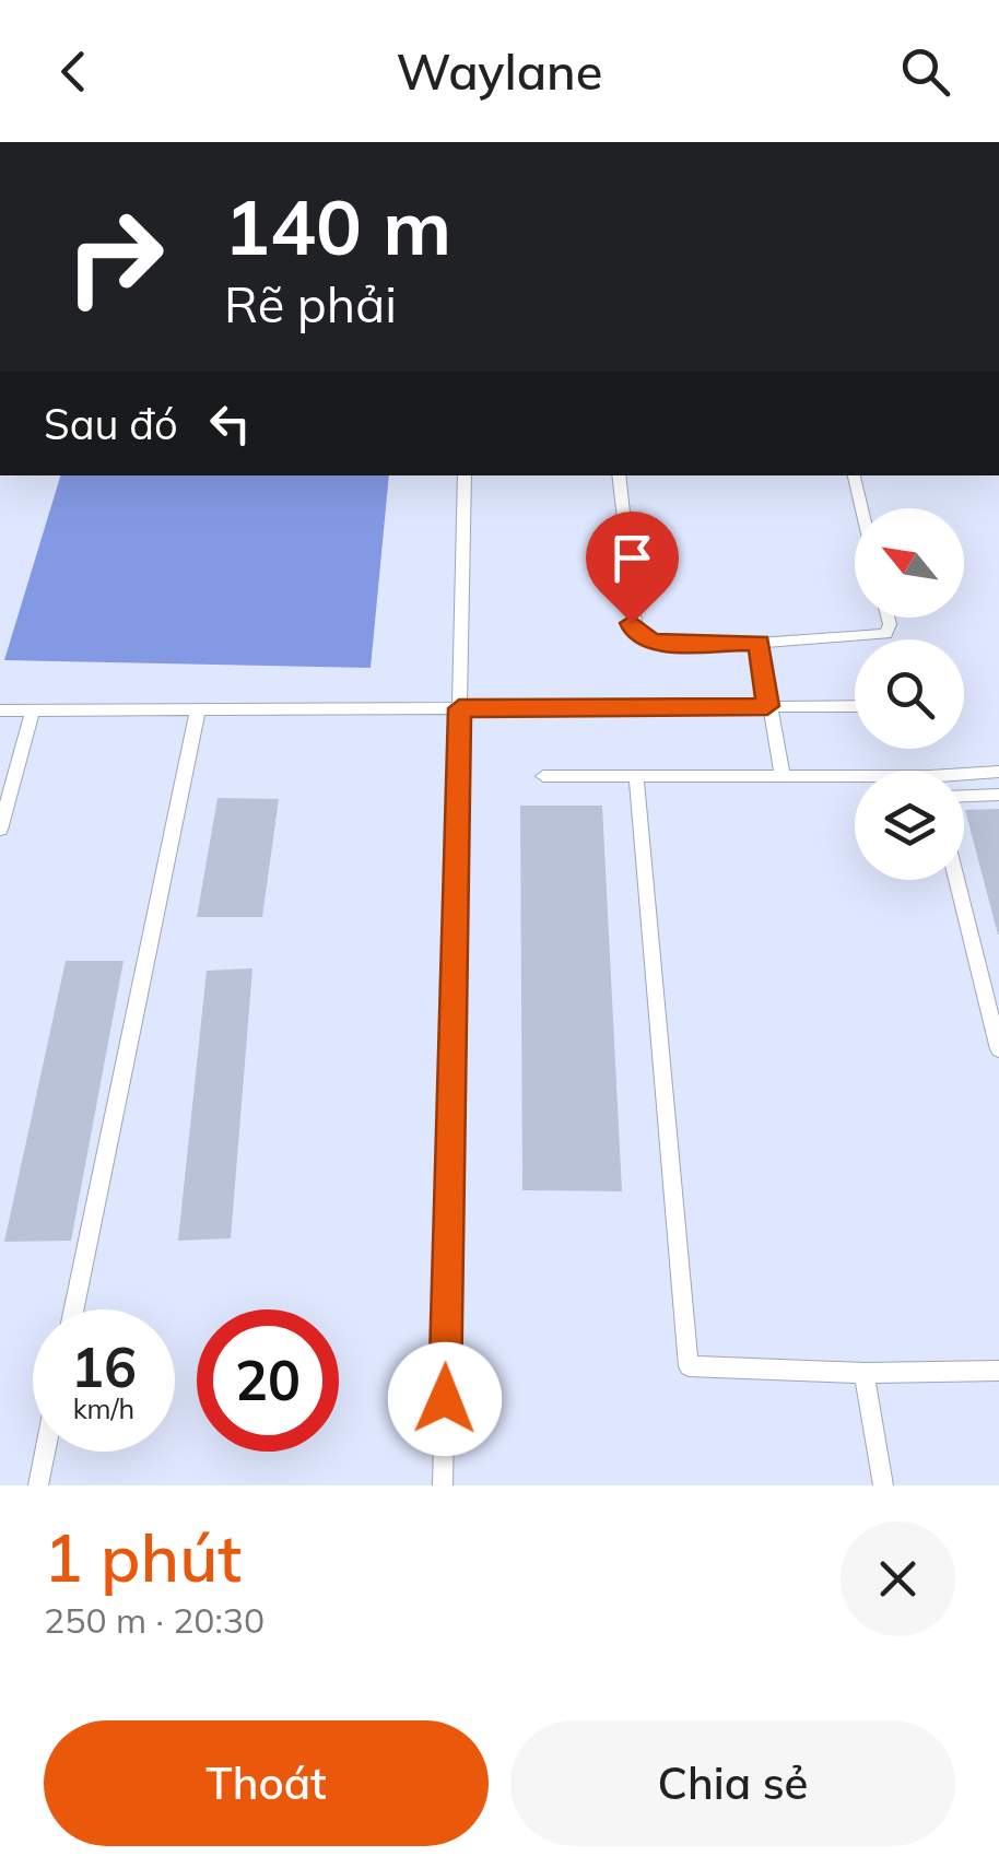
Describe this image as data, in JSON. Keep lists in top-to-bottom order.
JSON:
{
  "north": "top left",
  "page": {
    "header": "Waylane",
    "turn": ["140 m", "Rẽ phải"],
    "then": "Sau đó",
    "speed": "16 km/h",
    "limit": "20",
    "heading": ["1 phút", "250 m · 20:30"],
    "buttons": ["Thoát", "Chia sẻ"]
  }
}
